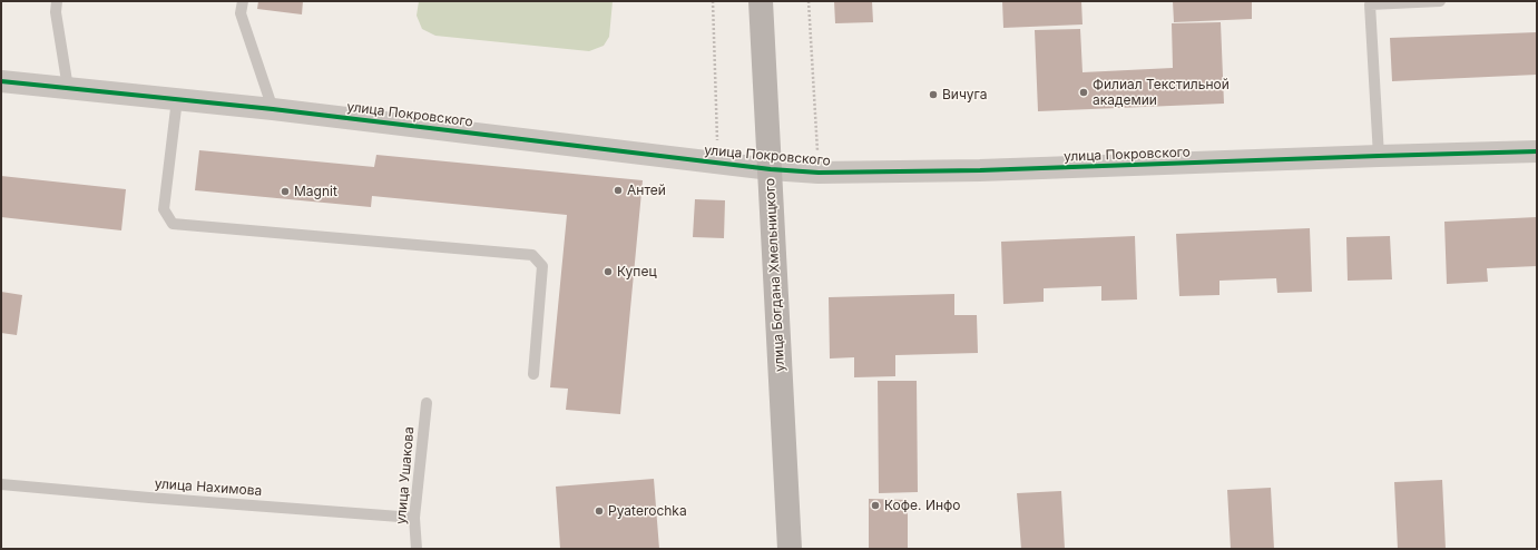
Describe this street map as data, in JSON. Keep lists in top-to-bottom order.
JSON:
{
  "streets": {
    "street": ["улица Покровского", "улица Богдана Хмельницкого"],
    "lane": ["улица Ушакова", "улица Нахимова"]
  },
  "crossings": [
    ["улица Покровского", "улица Богдана Хмельницкого"],
    ["улица Ушакова", "улица Нахимова"]
  ],
  "places": [
    "Филиал Текстильной академии",
    "Вичуга",
    "Антей",
    "Magnit",
    "Купец",
    "Кофе. Инфо",
    "Pyaterochka"
  ]
}
